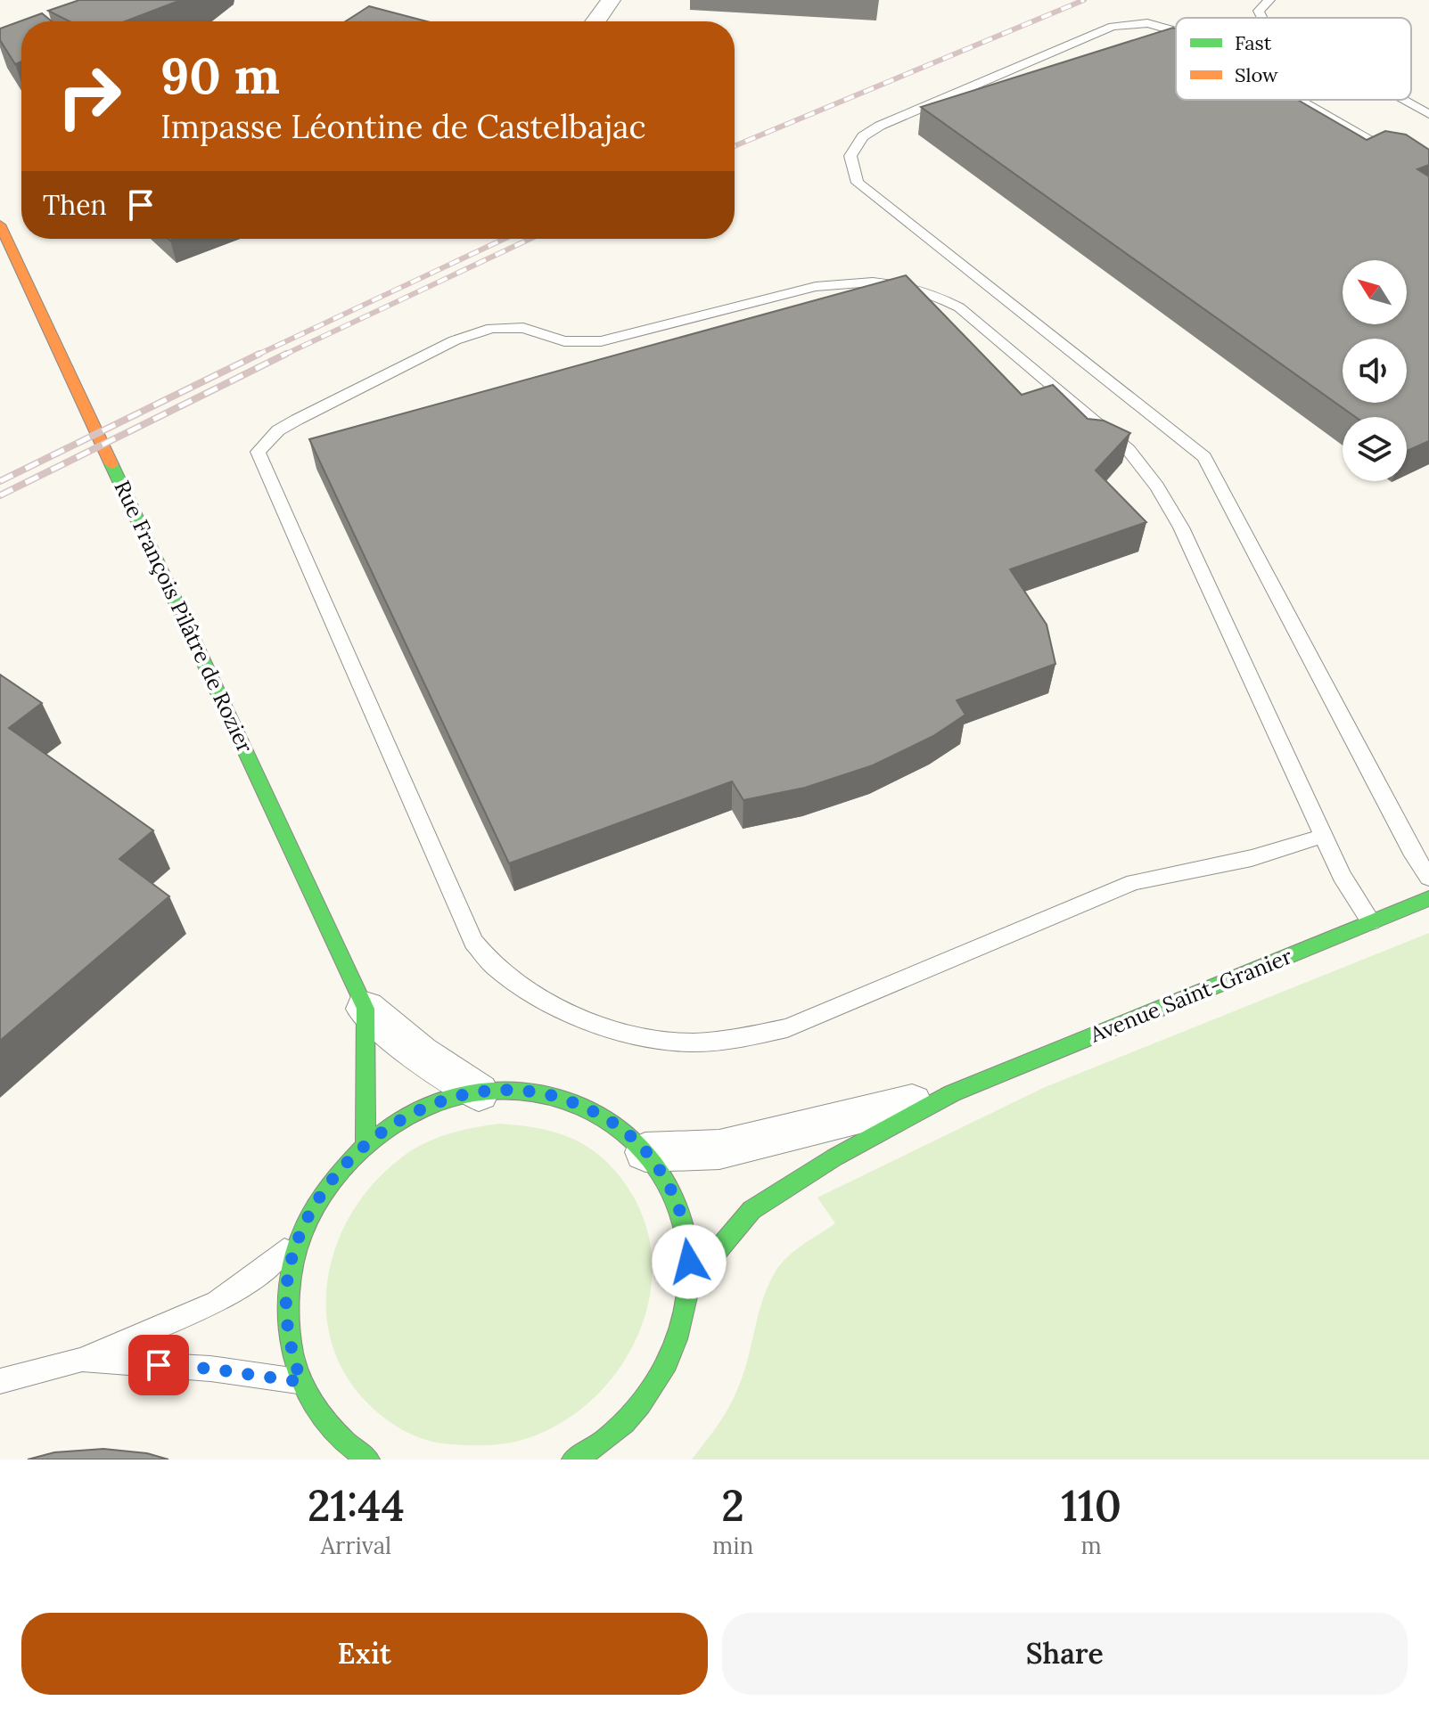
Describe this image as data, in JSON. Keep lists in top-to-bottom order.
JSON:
{
  "streets": {
    "street": ["Rue François Pilâtre de Rozier", "Avenue Saint-Granier"]
  },
  "legend": ["Fast", "Slow"],
  "north": "top left",
  "page": {
    "turn": ["90 m", "Impasse Léontine de Castelbajac"],
    "then": "Then",
    "eta": [
      "21:44",
      "Arrival",
      "2",
      "min",
      "110",
      "m"
    ],
    "buttons": ["Exit", "Share"]
  }
}
